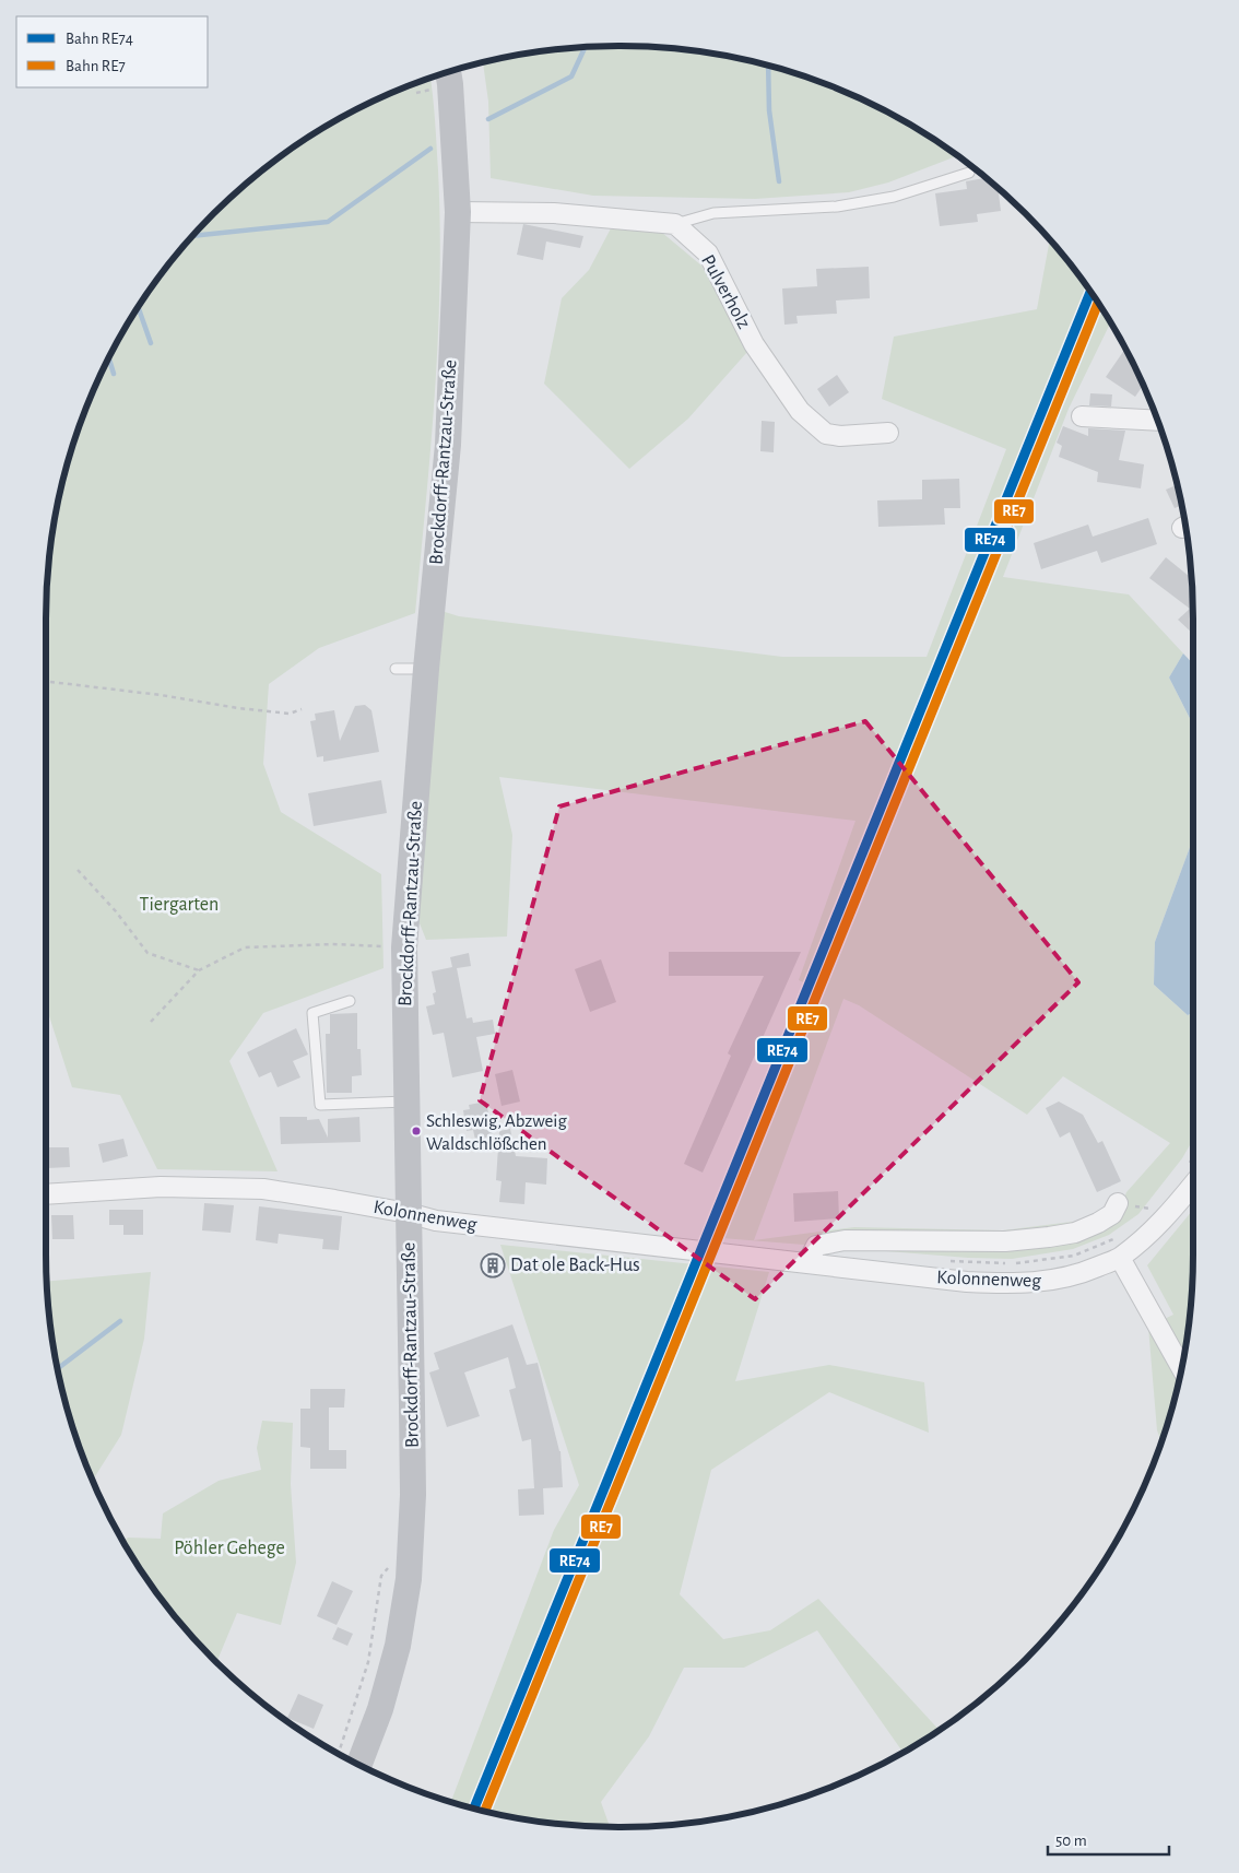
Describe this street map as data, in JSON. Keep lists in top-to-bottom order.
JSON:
{
  "streets": {
    "street": ["Pulverholz", "Brockdorff-Rantzau-Straße", "Kolonnenweg"]
  },
  "crossings": [
    ["Brockdorff-Rantzau-Straße", "Kolonnenweg"]
  ],
  "parks": ["Tiergarten", "Pöhler Gehege"],
  "places": {
    "other": ["Schleswig, Abzweig Waldschlößchen"],
    "building": ["Dat ole Back-Hus"]
  },
  "lines": ["rail line RE74", "rail line RE7"],
  "legend": ["Bahn RE74", "Bahn RE7"],
  "scale_bar": "50 m"
}
